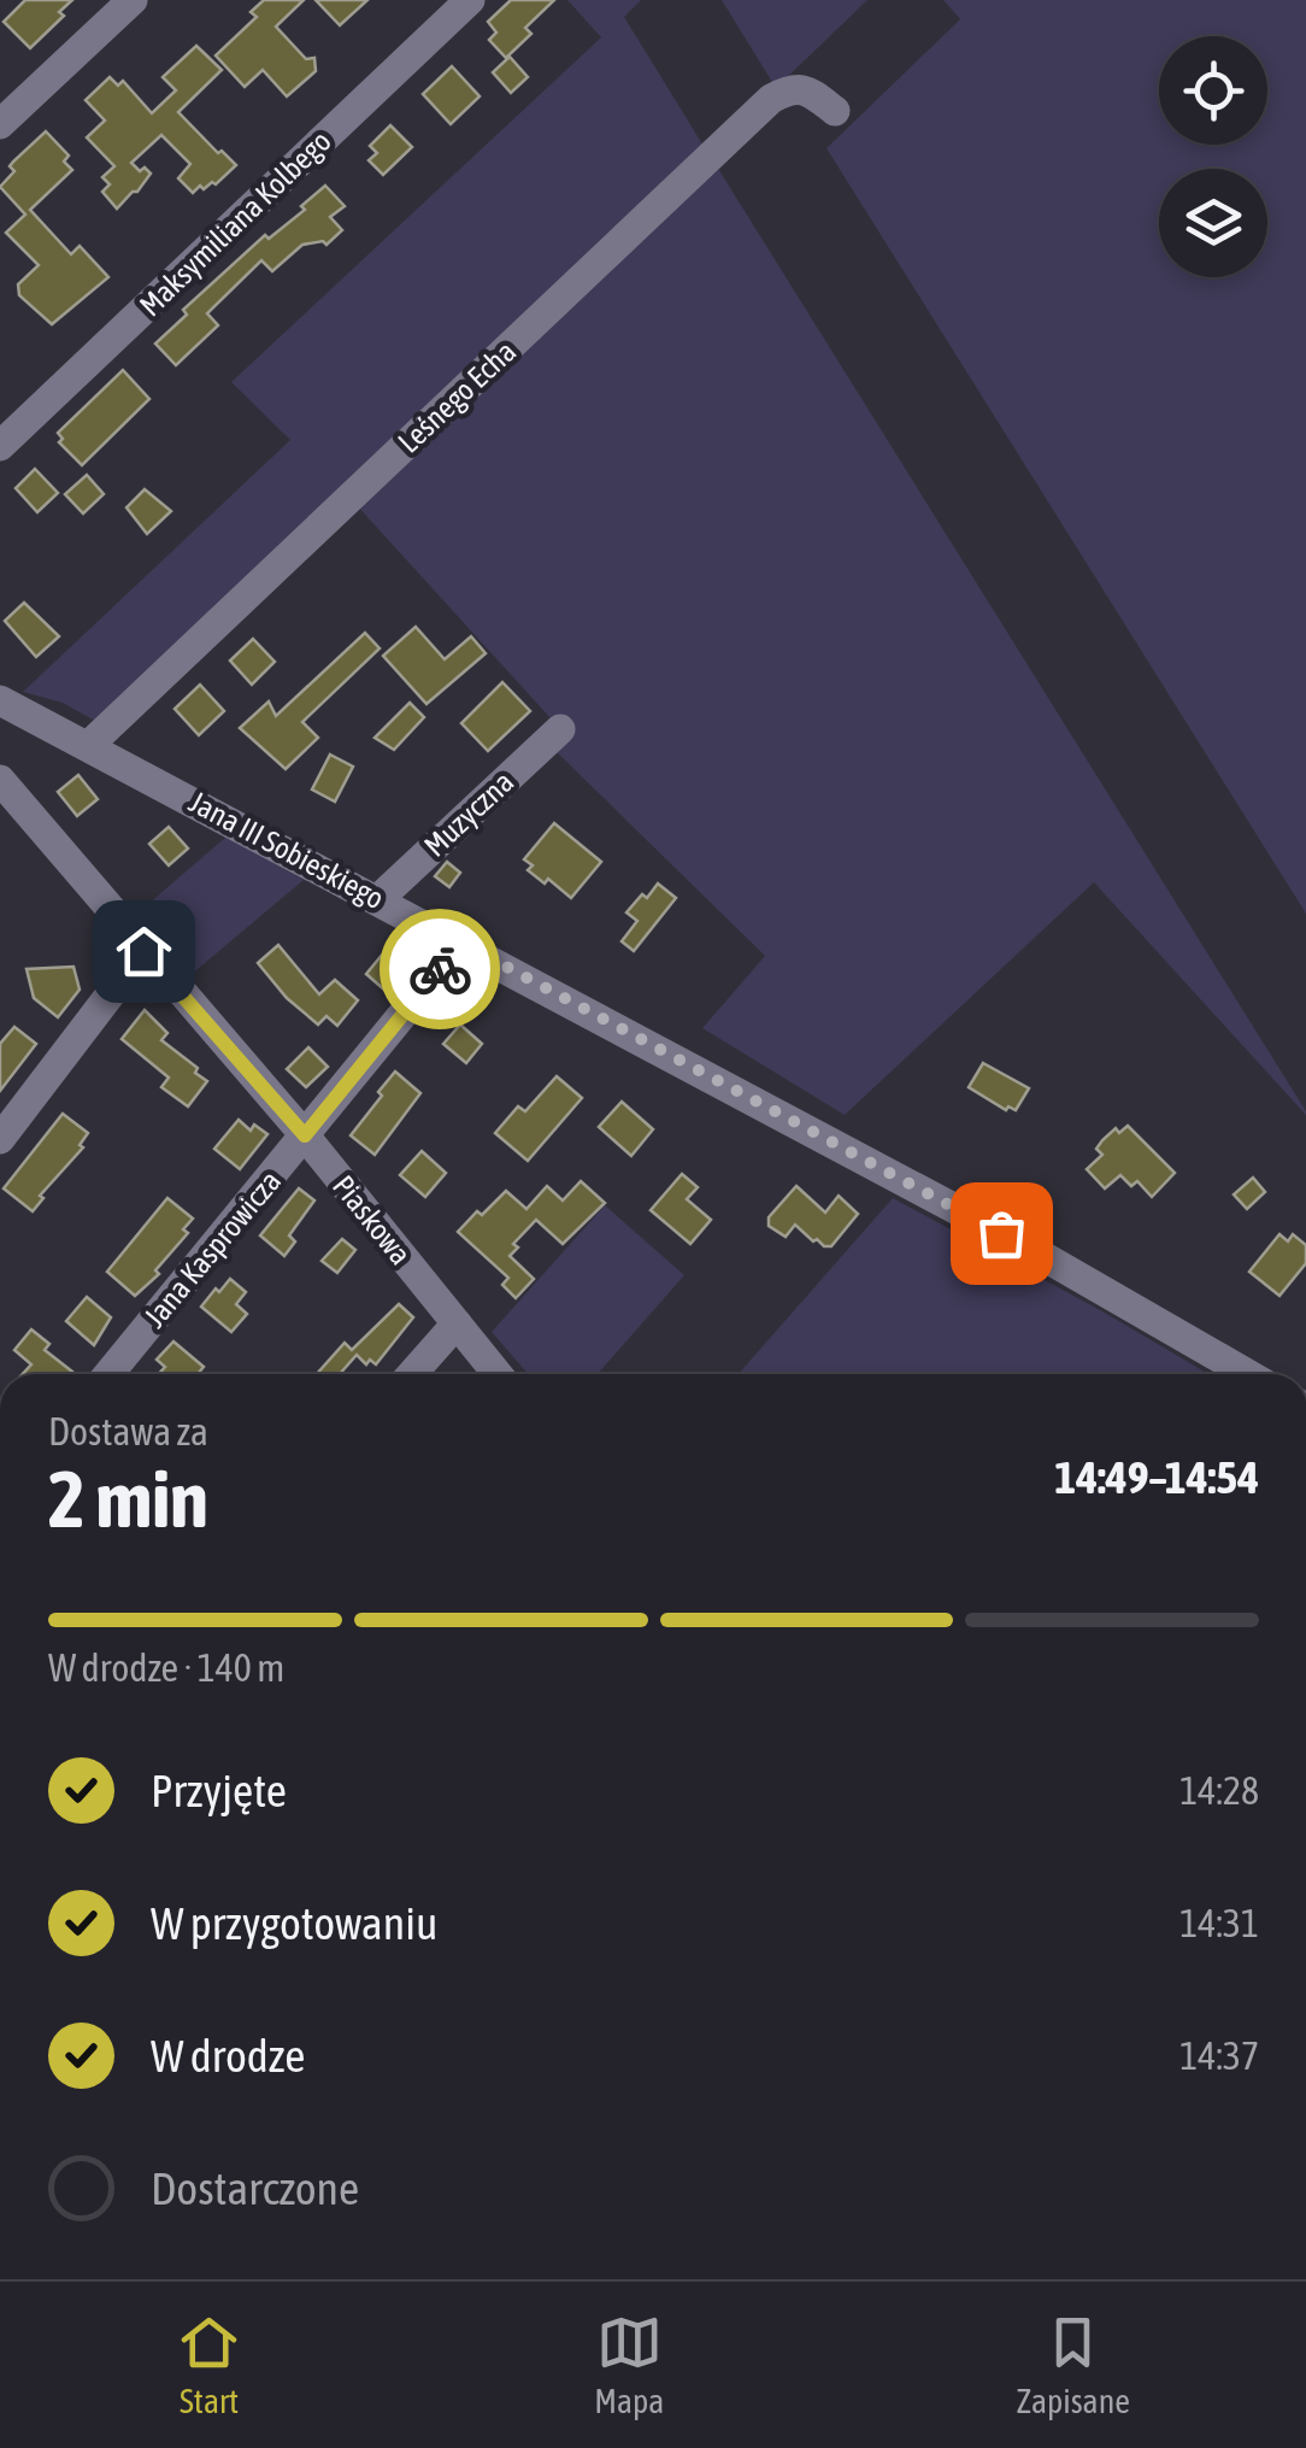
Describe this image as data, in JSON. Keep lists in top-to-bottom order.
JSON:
{
  "streets": {
    "street": [
      "Maksymiliana Kolbego",
      "Leśnego Echa",
      "Muzyczna",
      "Jana III Sobieskiego",
      "Piaskowa",
      "Jana Kasprowicza"
    ]
  },
  "crossings": [
    ["Leśnego Echa", "Jana III Sobieskiego"],
    ["Muzyczna", "Jana III Sobieskiego"],
    ["Jana III Sobieskiego", "Jana Kasprowicza"],
    ["Piaskowa", "Jana Kasprowicza"]
  ],
  "page": {
    "heading": ["2 min", "Dostawa za", "14:49–14:54"],
    "bar": "W drodze · 140 m",
    "list": [
      ["Przyjęte", "14:28"],
      ["W przygotowaniu", "14:31"],
      ["W drodze", "14:37"],
      "Dostarczone"
    ],
    "tabs": ["Start", "Mapa", "Zapisane"]
  }
}
